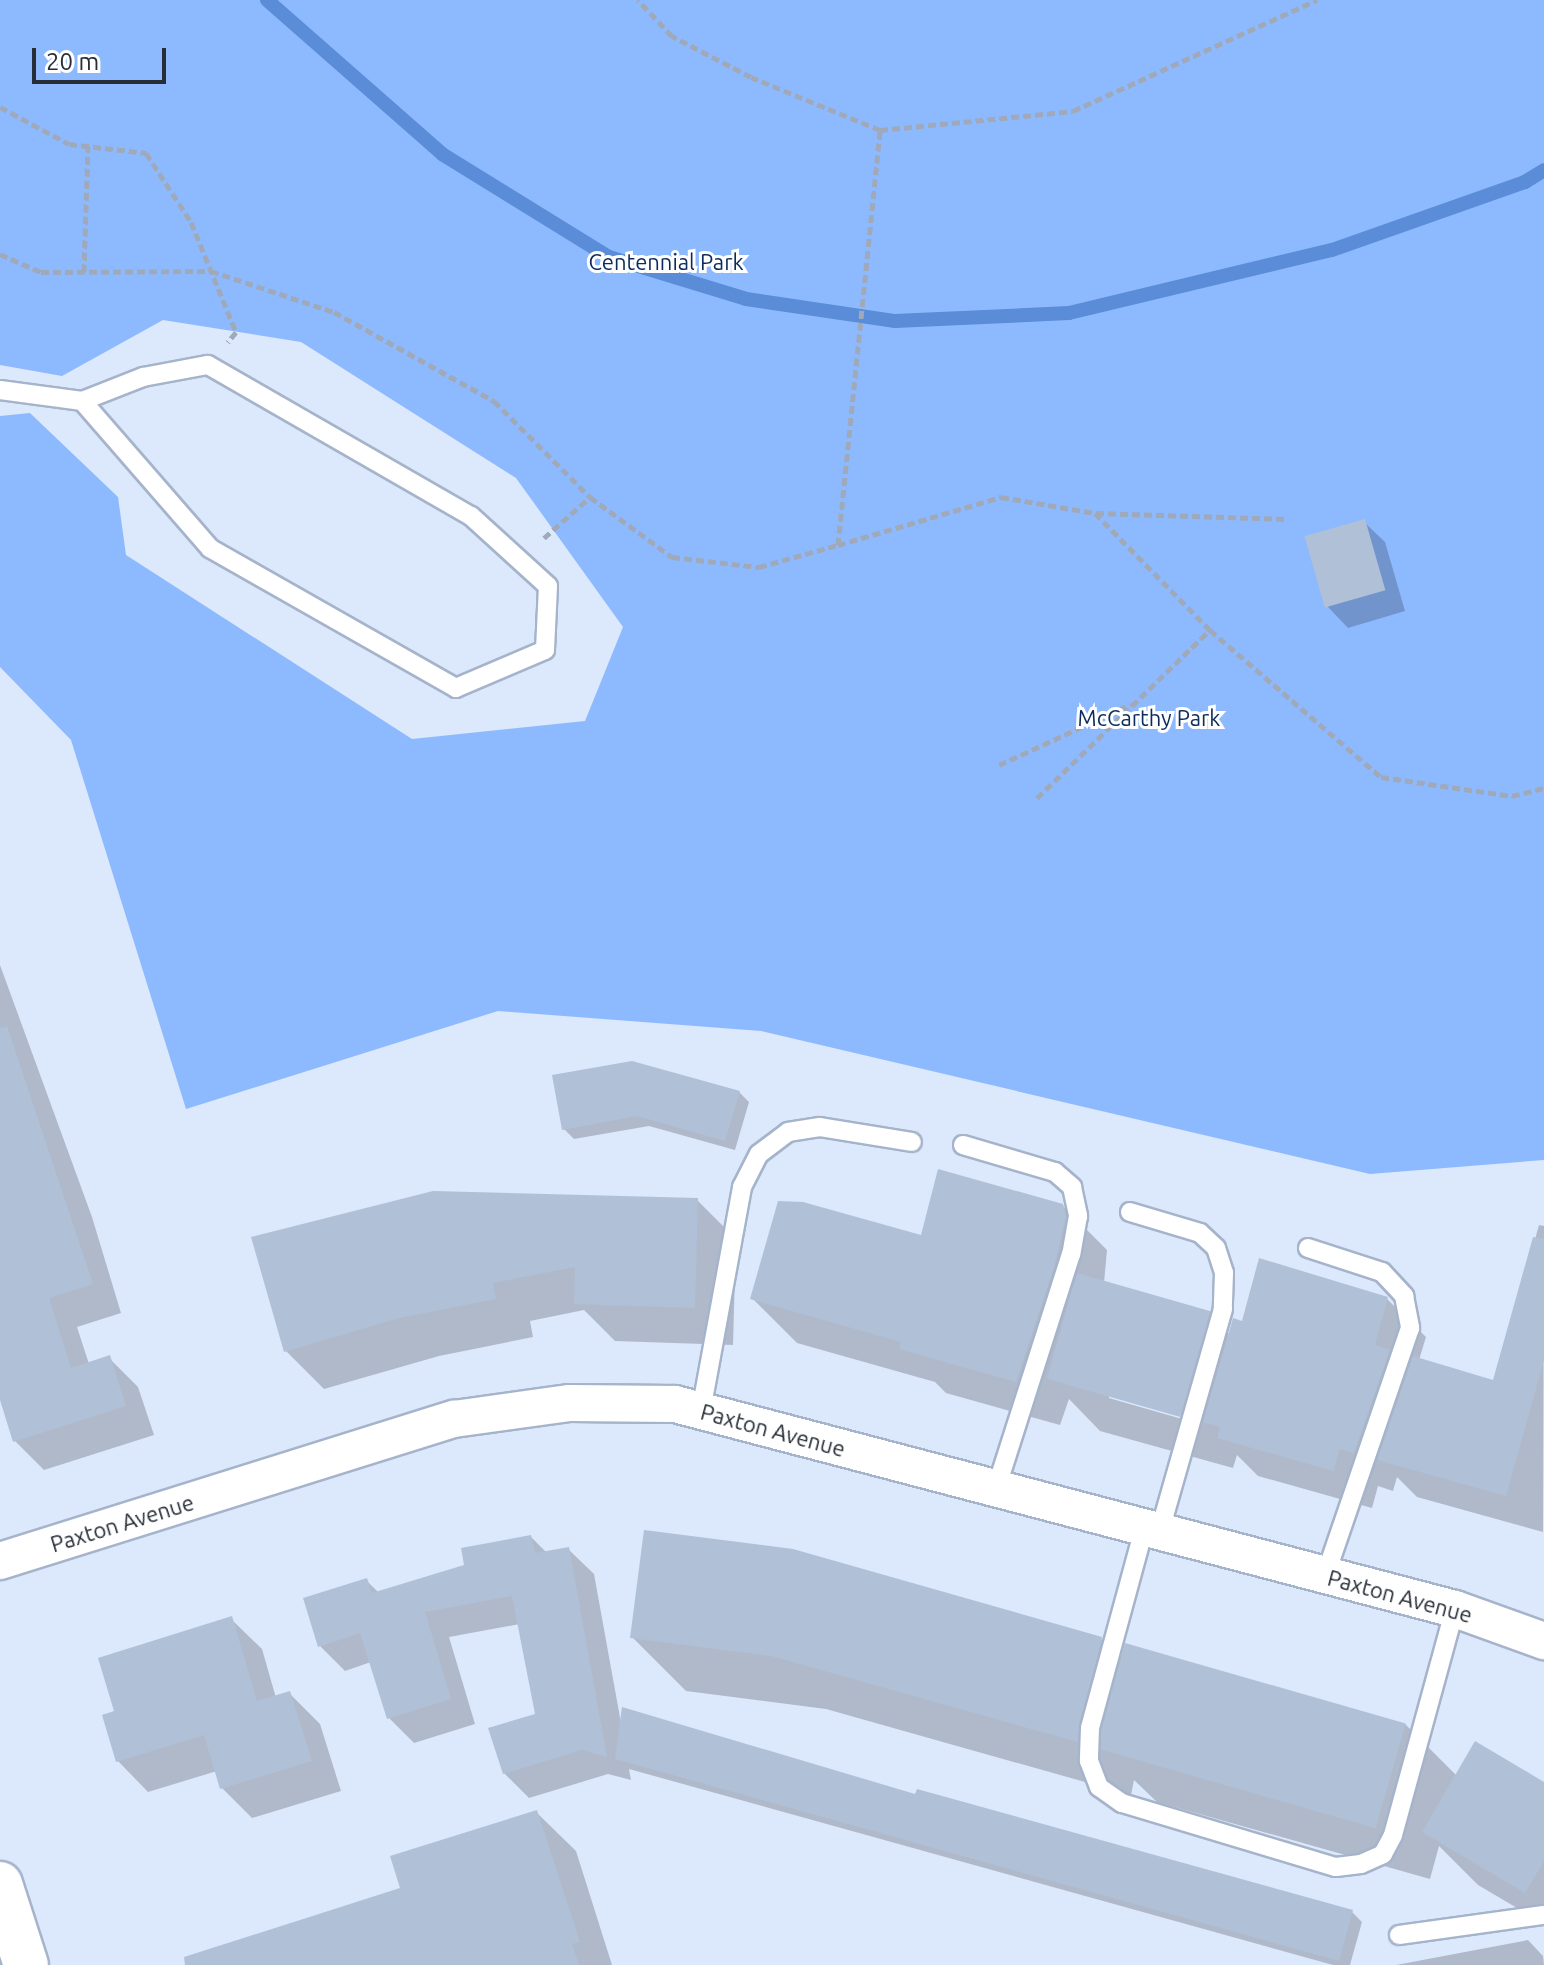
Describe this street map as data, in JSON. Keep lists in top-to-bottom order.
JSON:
{
  "streets": {
    "street": ["Paxton Avenue"]
  },
  "parks": ["Centennial Park", "McCarthy Park"],
  "scale_bar": "20 m"
}
